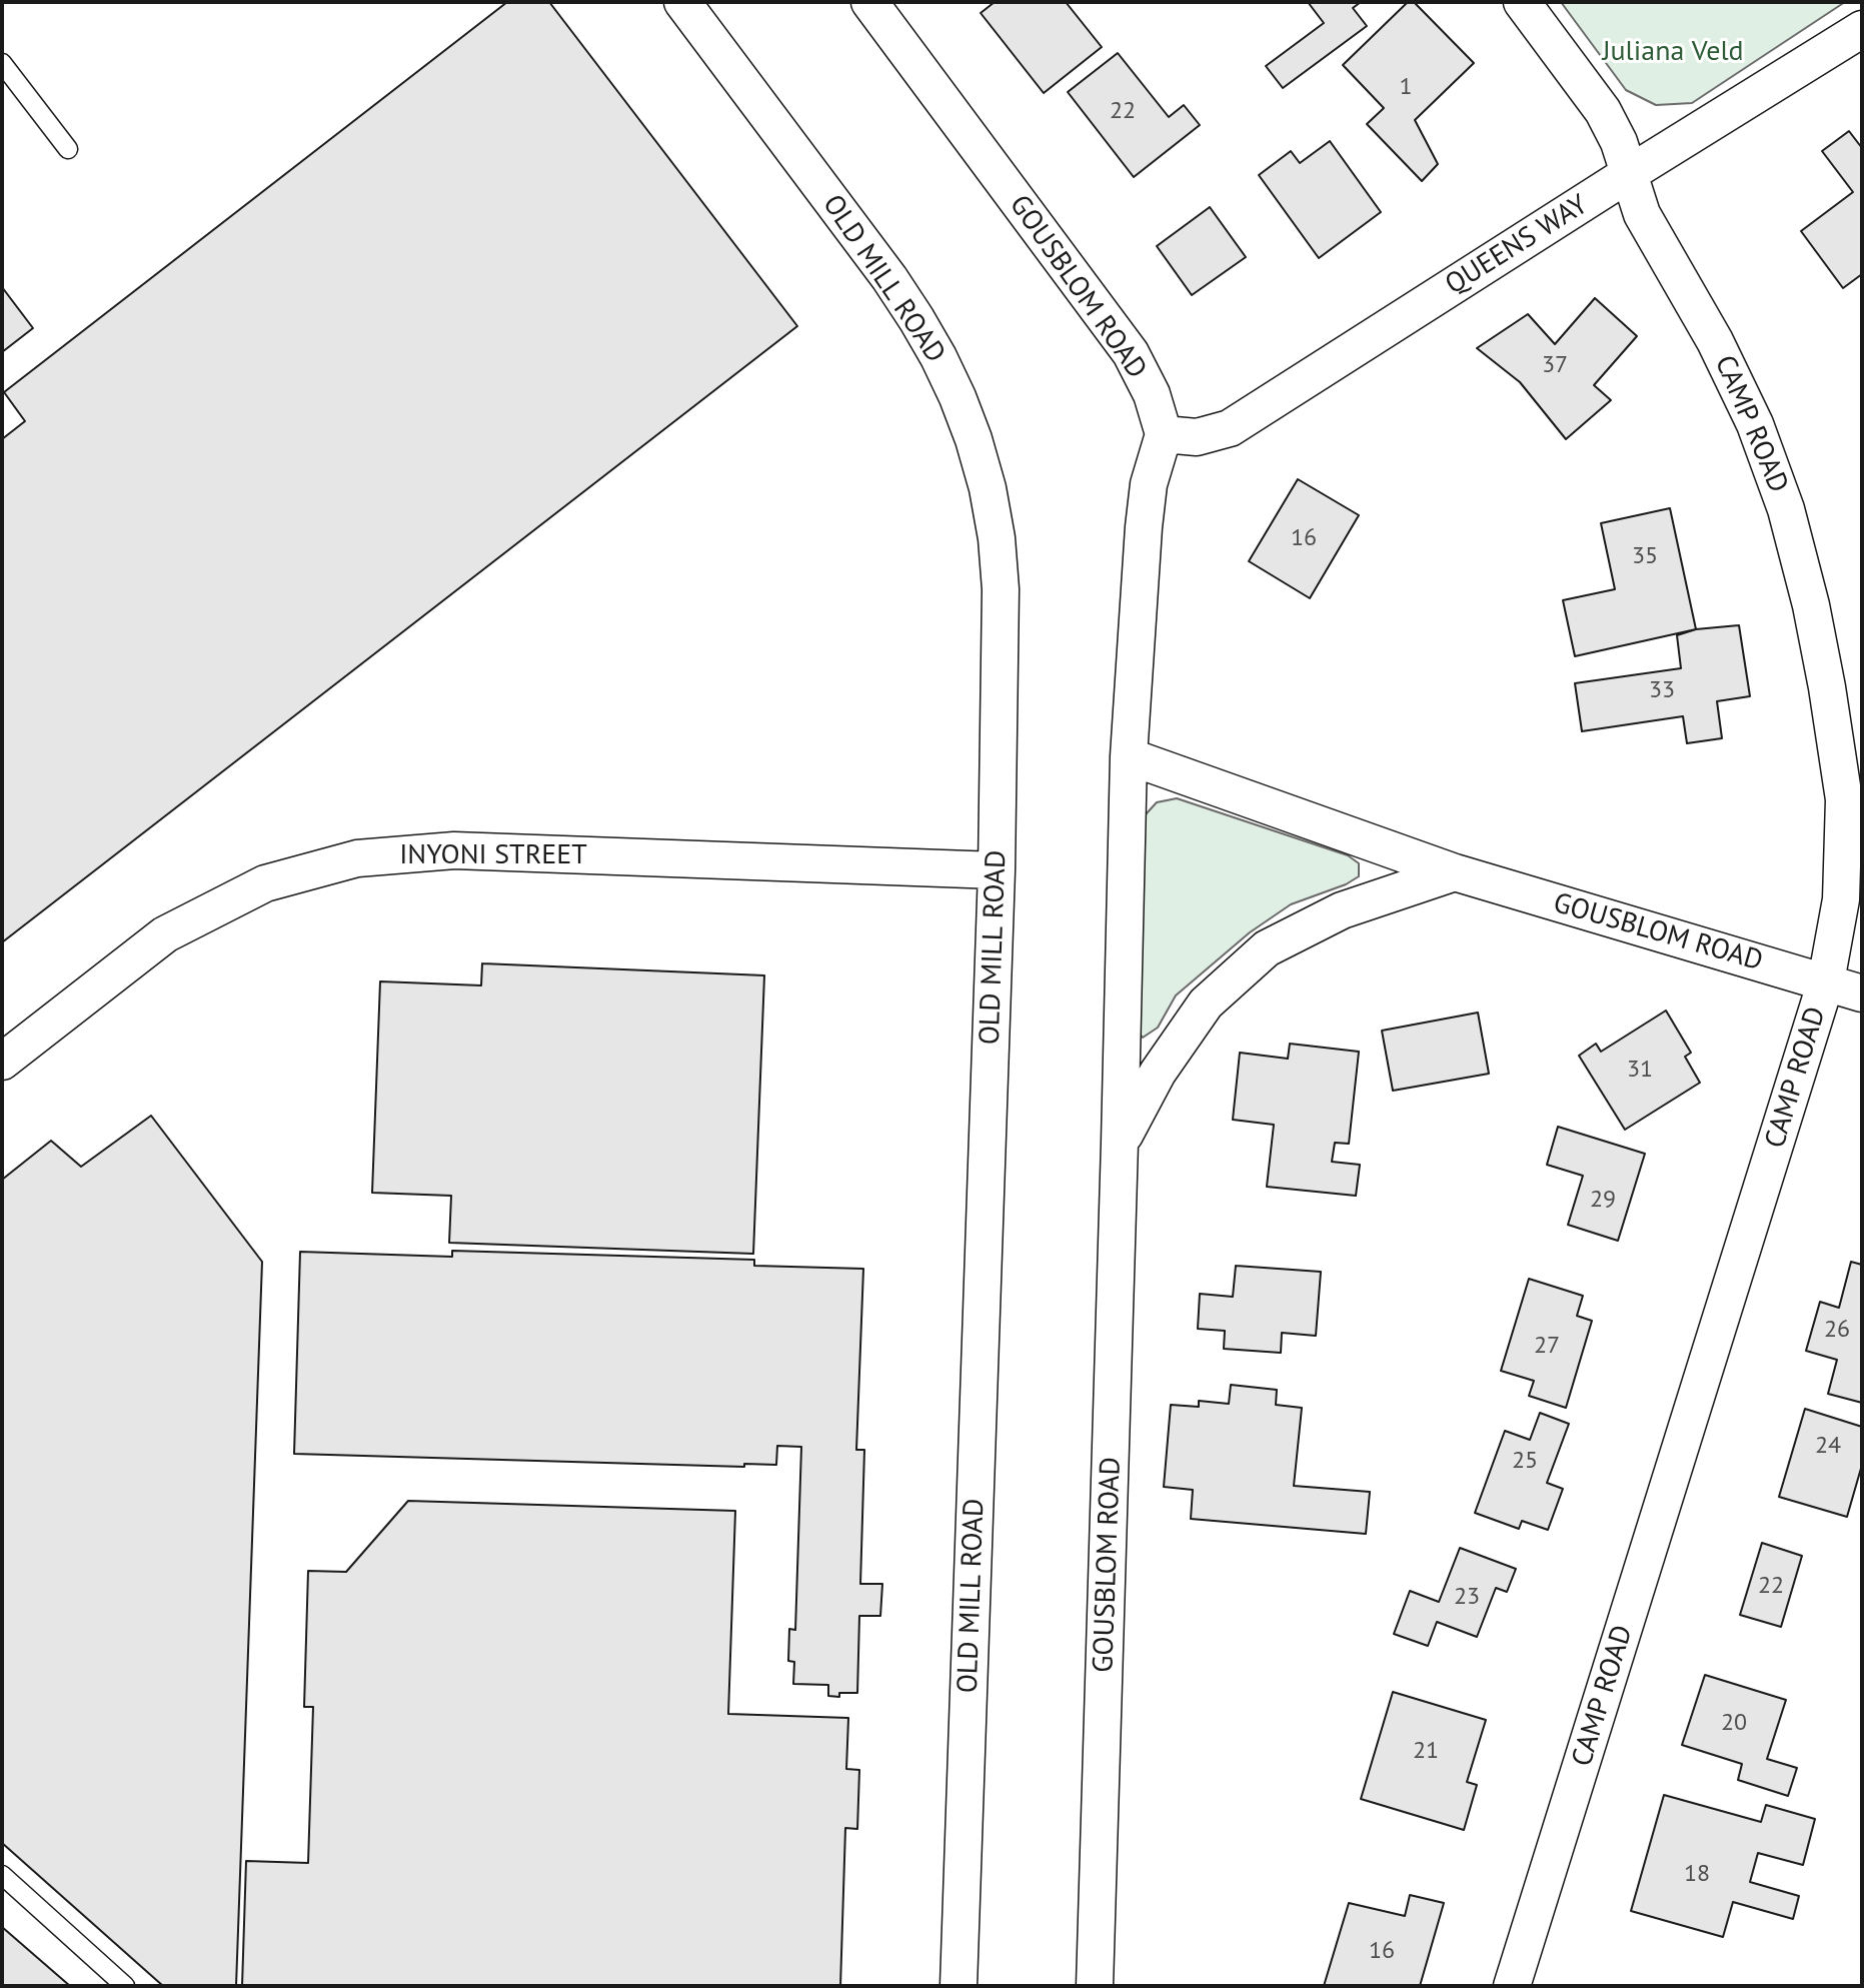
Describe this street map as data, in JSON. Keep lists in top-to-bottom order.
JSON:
{
  "streets": {
    "street": [
      "QUEENS WAY",
      "OLD MILL ROAD",
      "GOUSBLOM ROAD",
      "CAMP ROAD",
      "INYONI STREET"
    ]
  },
  "crossings": [
    ["QUEENS WAY", "GOUSBLOM ROAD"],
    ["QUEENS WAY", "CAMP ROAD"],
    ["OLD MILL ROAD", "INYONI STREET"],
    ["GOUSBLOM ROAD", "CAMP ROAD"]
  ],
  "parks": ["Juliana Veld"],
  "house_numbers": [
    "1",
    "22",
    "37",
    "16",
    "35",
    "33",
    "31",
    "29",
    "26",
    "27",
    "24",
    "25",
    "22",
    "23",
    "20",
    "21",
    "18",
    "16"
  ]
}
